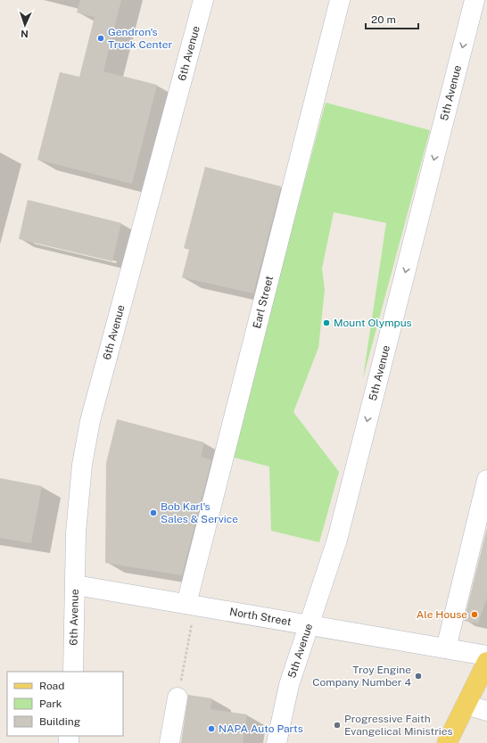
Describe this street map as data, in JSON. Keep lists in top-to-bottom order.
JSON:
{
  "streets": {
    "street": [
      "6th Avenue",
      "5th Avenue",
      "Earl Street",
      "North Street"
    ]
  },
  "crossings": [
    ["6th Avenue", "North Street"],
    ["5th Avenue", "North Street"],
    ["Earl Street", "North Street"]
  ],
  "one_way": ["5th Avenue"],
  "places": [
    "Gendron's Truck Center",
    "Mount Olympus",
    "Bob Karl's Sales & Service",
    "Ale House",
    "Troy Engine Company Number 4",
    "Progressive Faith Evangelical Ministries",
    "NAPA Auto Parts"
  ],
  "legend": ["Road", "Park", "Building"],
  "scale_bar": "20 m",
  "north": "bottom"
}
